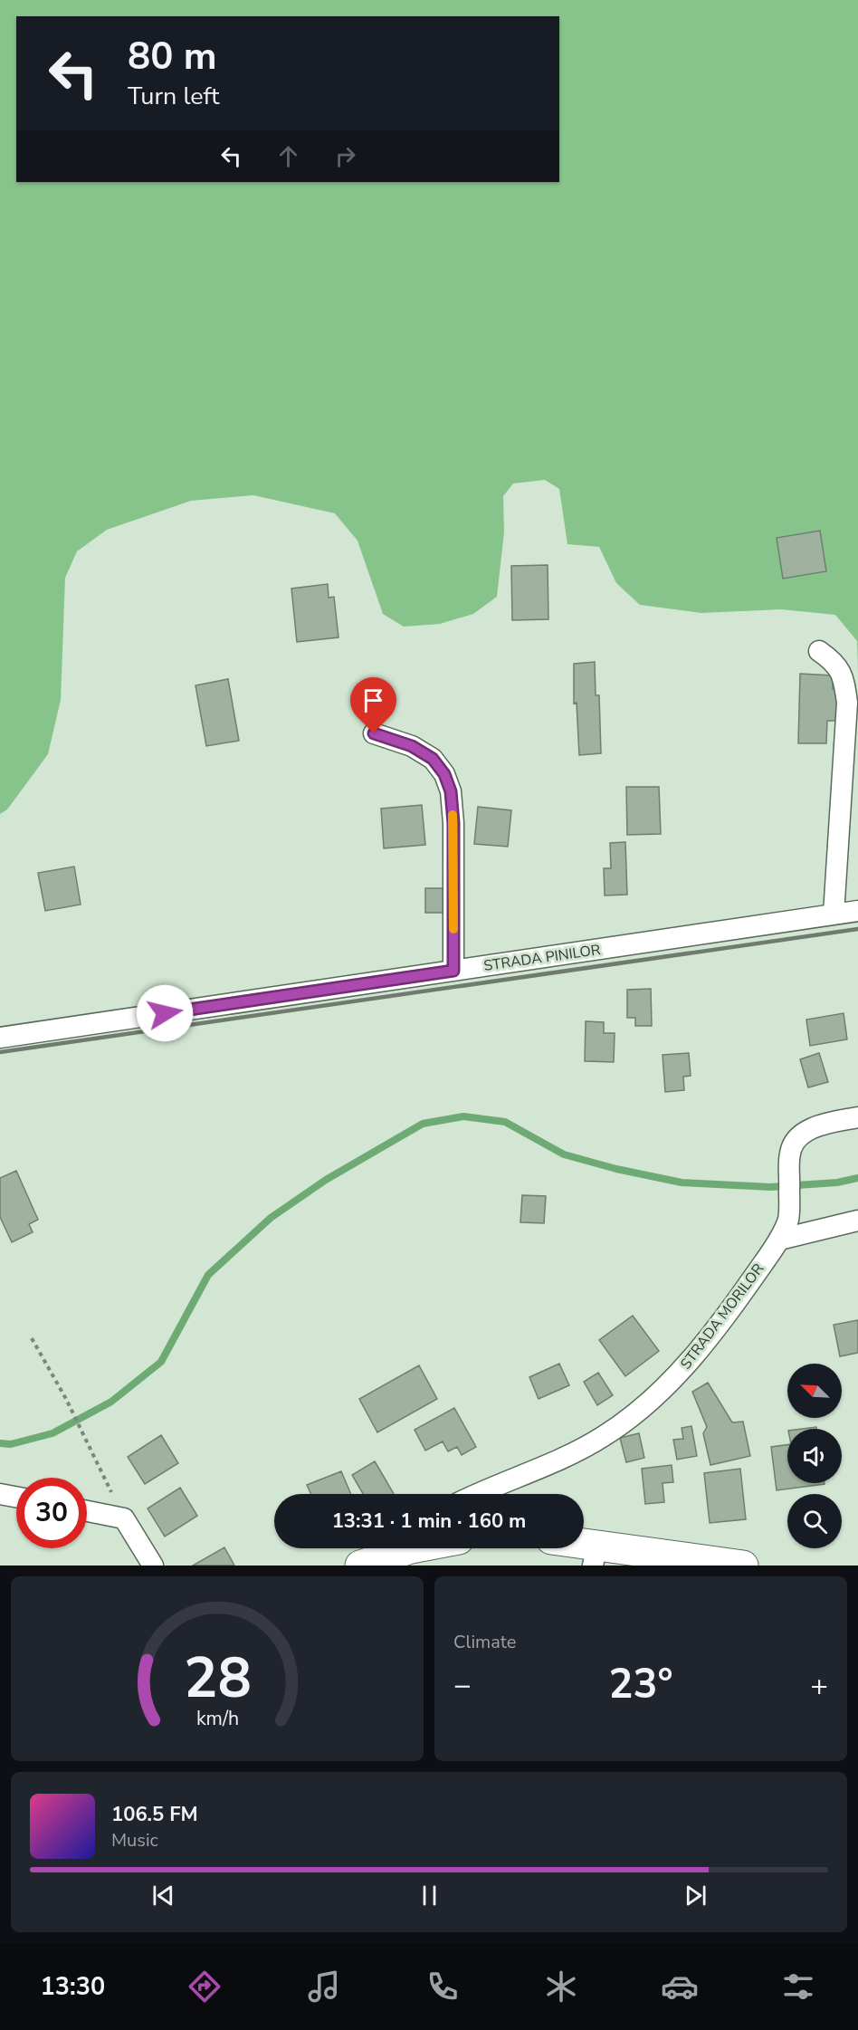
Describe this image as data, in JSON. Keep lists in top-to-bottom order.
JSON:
{
  "streets": {
    "street": ["STRADA PINILOR", "STRADA MORILOR"]
  },
  "north": "top left",
  "page": {
    "turn": ["80 m", "Turn left"],
    "limit": "30",
    "trip": "13:31 · 1 min · 160 m",
    "tile": "Climate",
    "heat": ["−", "23°", "+"],
    "song": ["106.5 FM", "Music"],
    "tabs": "13:30",
    "gauge": ["28", "km/h"]
  }
}
